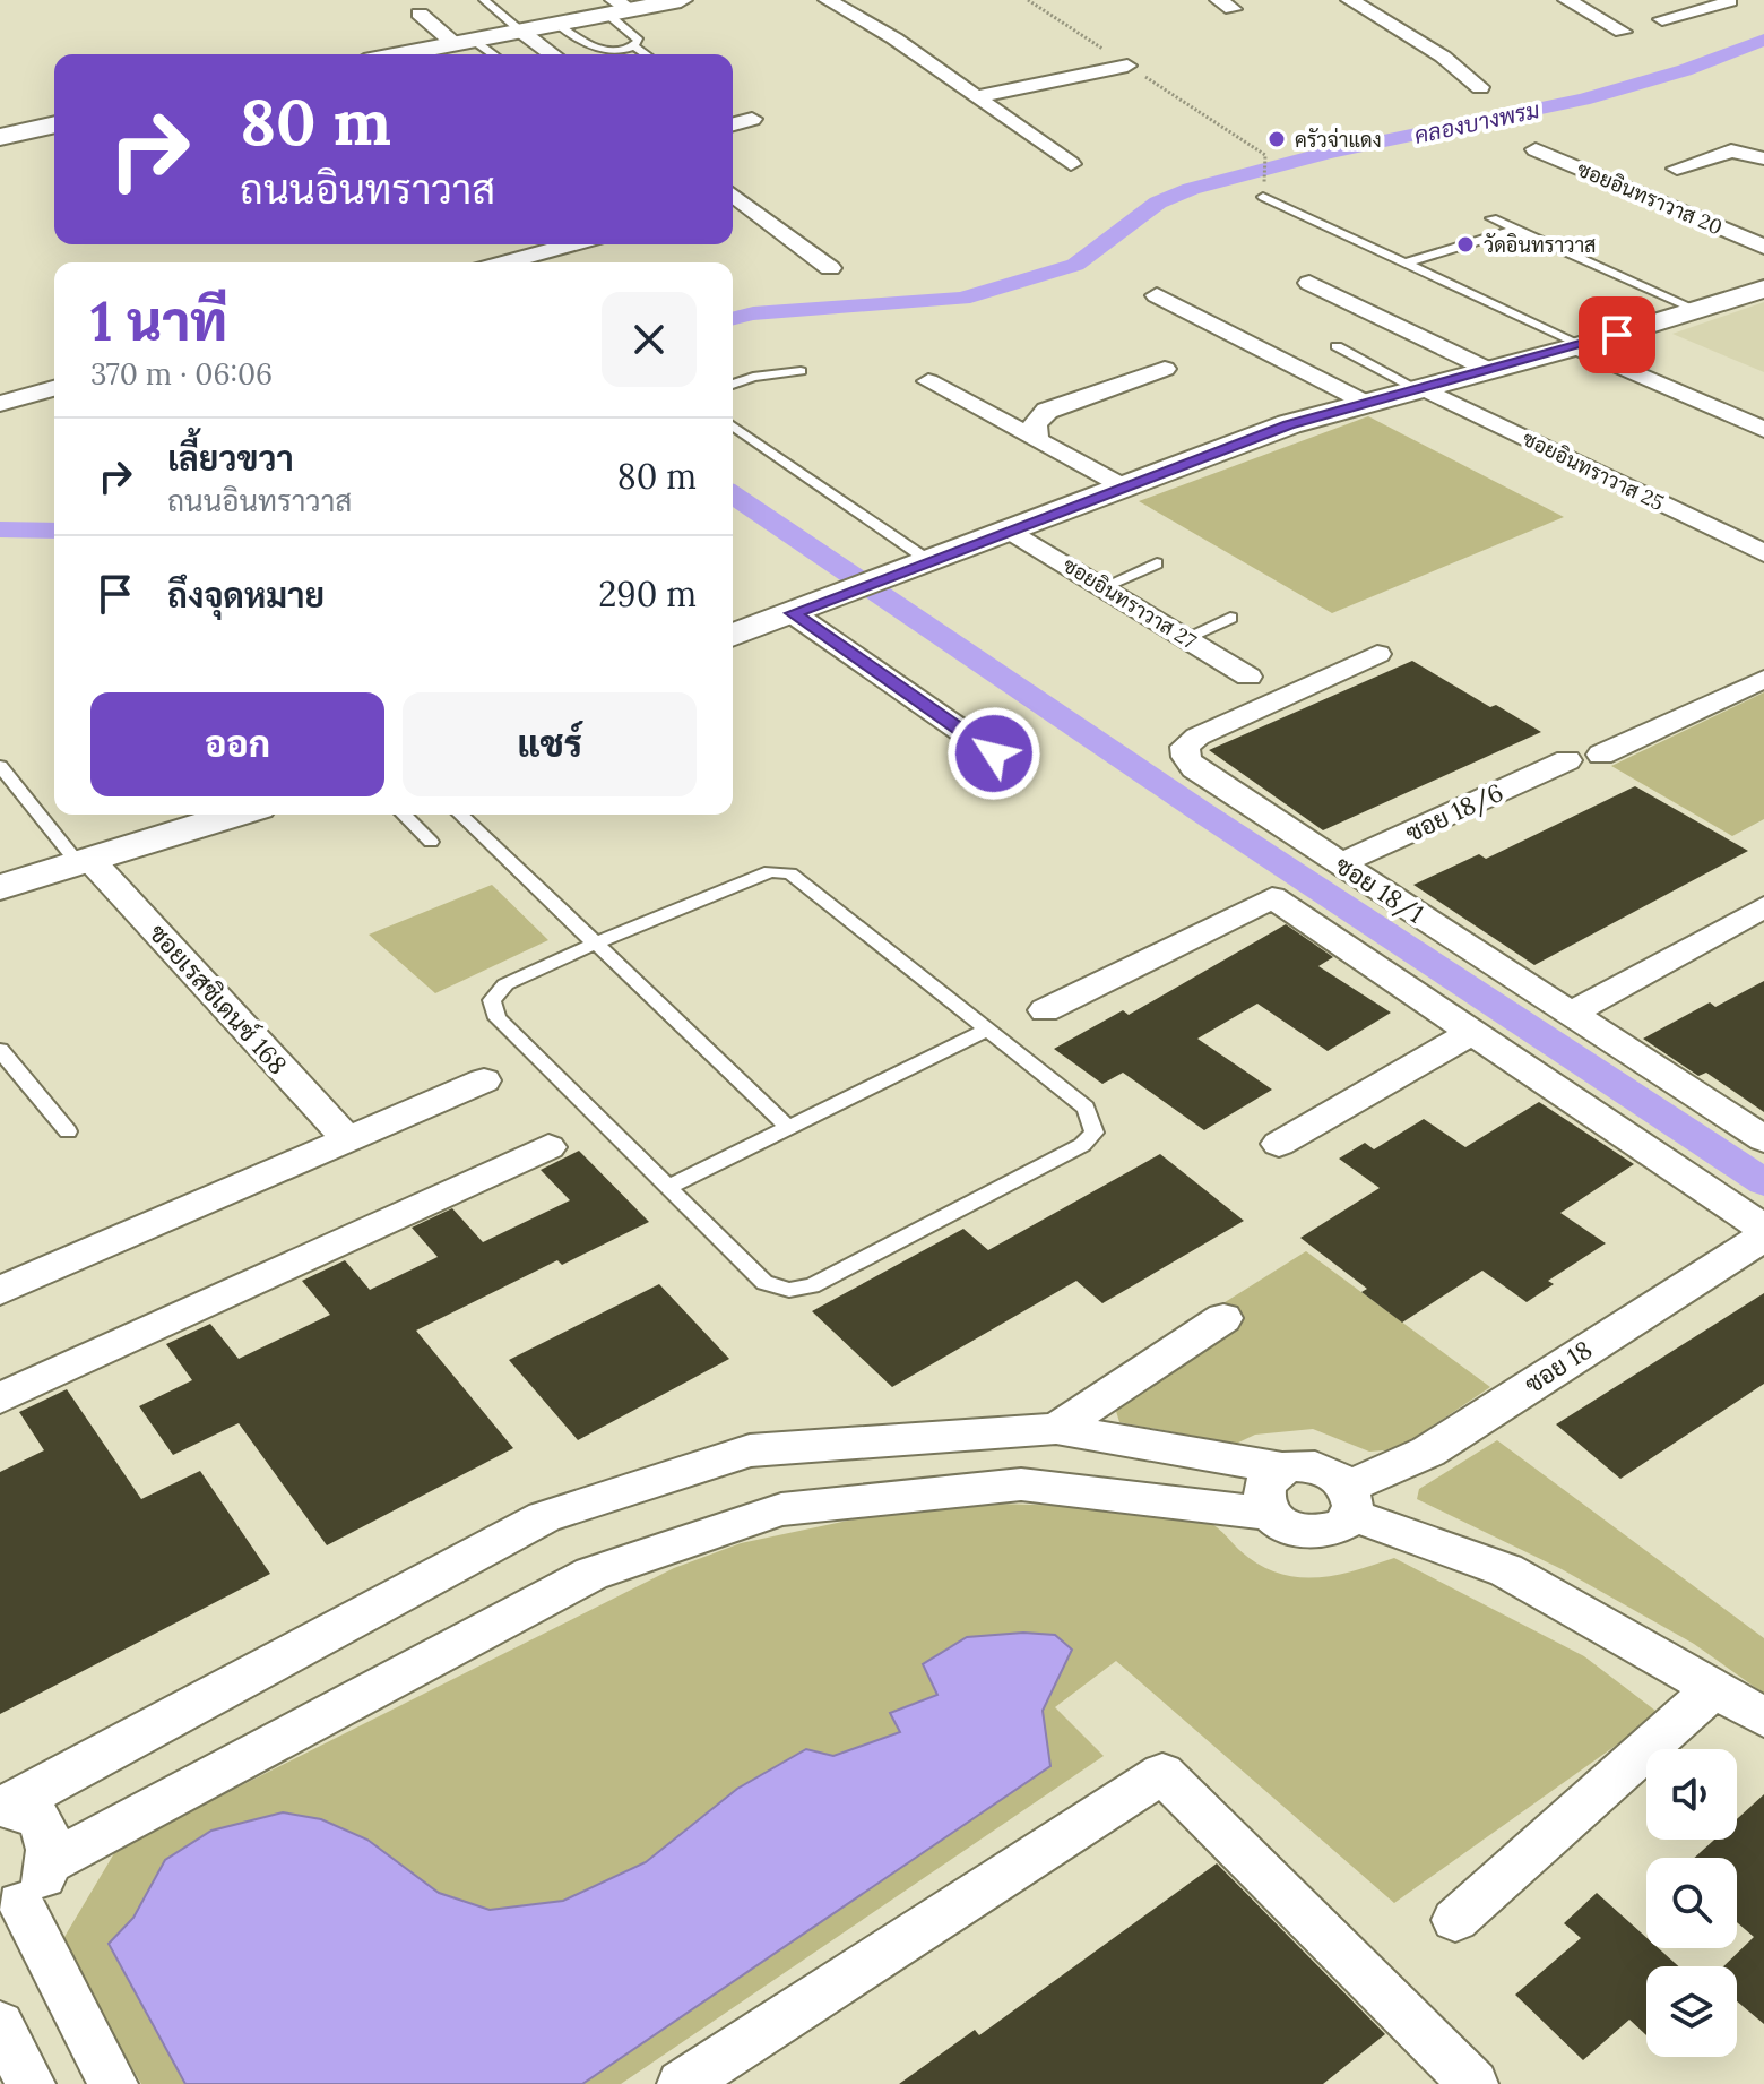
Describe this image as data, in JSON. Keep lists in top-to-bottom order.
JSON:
{
  "streets": {
    "street": [
      "ซอยอินทราวาส 20",
      "ซอยอินทราวาส 25",
      "ซอยอินทราวาส 27",
      "ซอย 18/6",
      "ซอย 18/1",
      "ซอยเรสซิเดนซ์ 168",
      "ซอย 18"
    ]
  },
  "crossings": [
    ["ซอย 18/6", "ซอย 18/1"]
  ],
  "water": ["คลองบางพรม"],
  "places": ["ครัวจ่าแดง", "วัดอินทราวาส"],
  "page": {
    "turn": ["80 m", "ถนนอินทราวาส"],
    "heading": ["1 นาที", "370 m · 06:06"],
    "list": [
      {
        "name": "เลี้ยวขวา",
        "note": "ถนนอินทราวาส",
        "value": "80 m"
      },
      {
        "name": "ถึงจุดหมาย",
        "value": "290 m"
      }
    ],
    "buttons": ["ออก", "แชร์"]
  }
}
